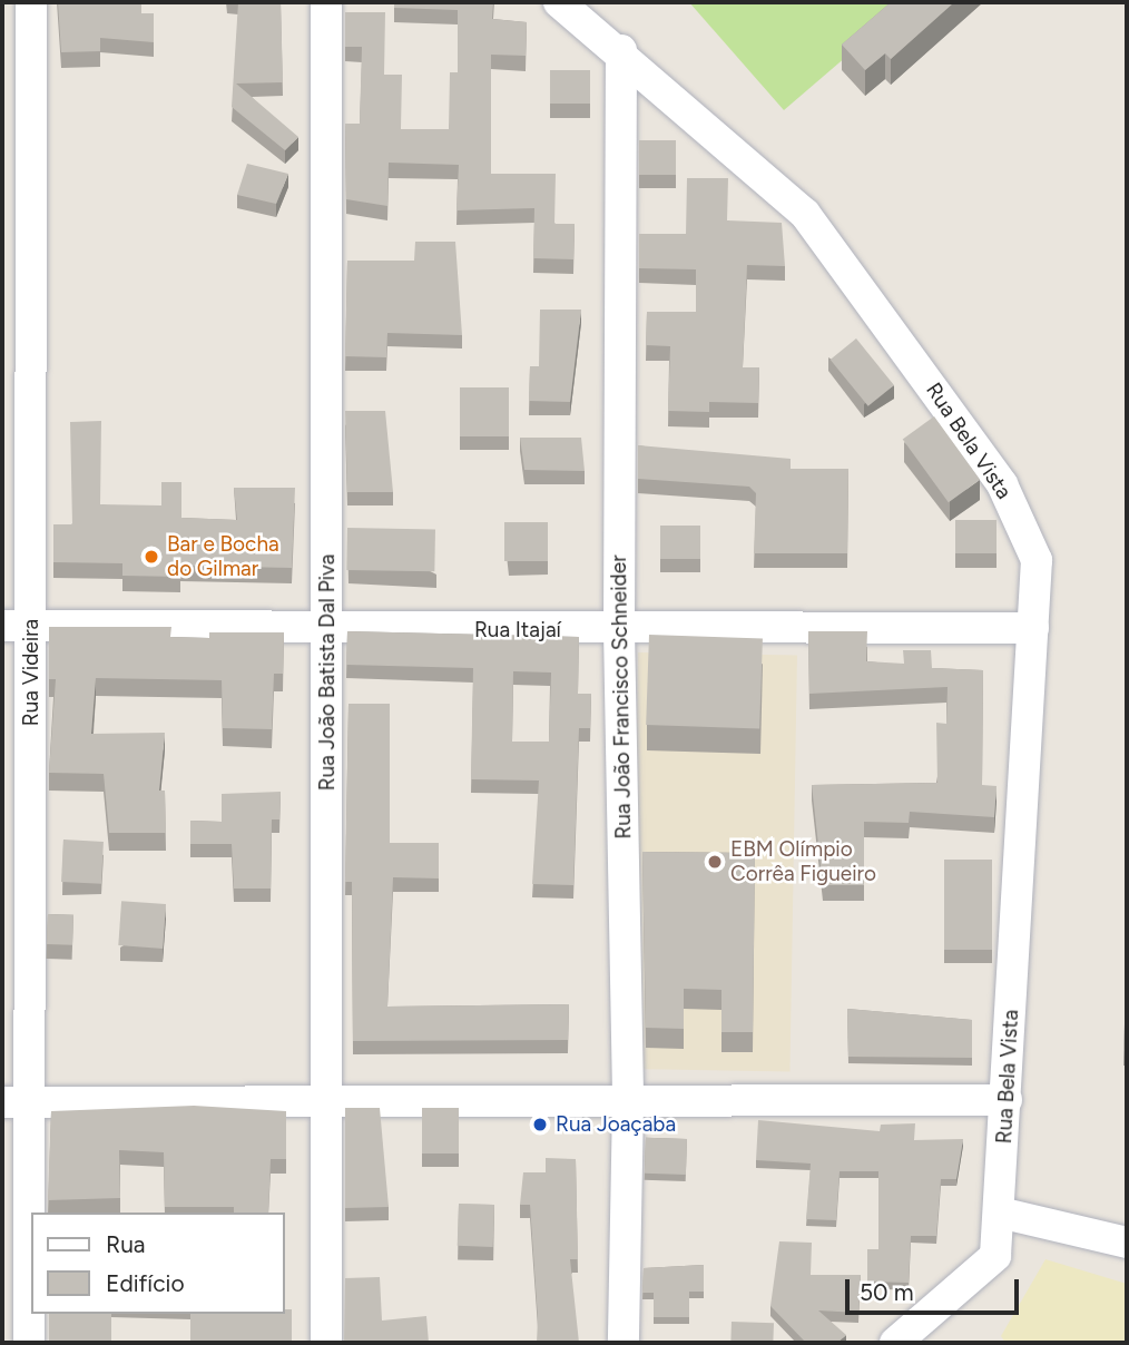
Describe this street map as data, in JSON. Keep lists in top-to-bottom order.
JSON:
{
  "streets": {
    "street": [
      "Rua Bela Vista",
      "Rua Itajaí",
      "Rua Videira",
      "Rua João Batista Dal Piva",
      "Rua João Francisco Schneider"
    ]
  },
  "crossings": [
    ["Rua Bela Vista", "Rua Itajaí"],
    ["Rua Bela Vista", "Rua João Francisco Schneider"],
    ["Rua Itajaí", "Rua Videira"],
    ["Rua Itajaí", "Rua João Batista Dal Piva"],
    ["Rua Itajaí", "Rua João Francisco Schneider"]
  ],
  "places": ["Bar e Bocha do Gilmar", "EBM Olímpio Corrêa Figueiro", "Rua Joaçaba"],
  "legend": ["Rua", "Edifício"],
  "scale_bar": "50 m"
}
